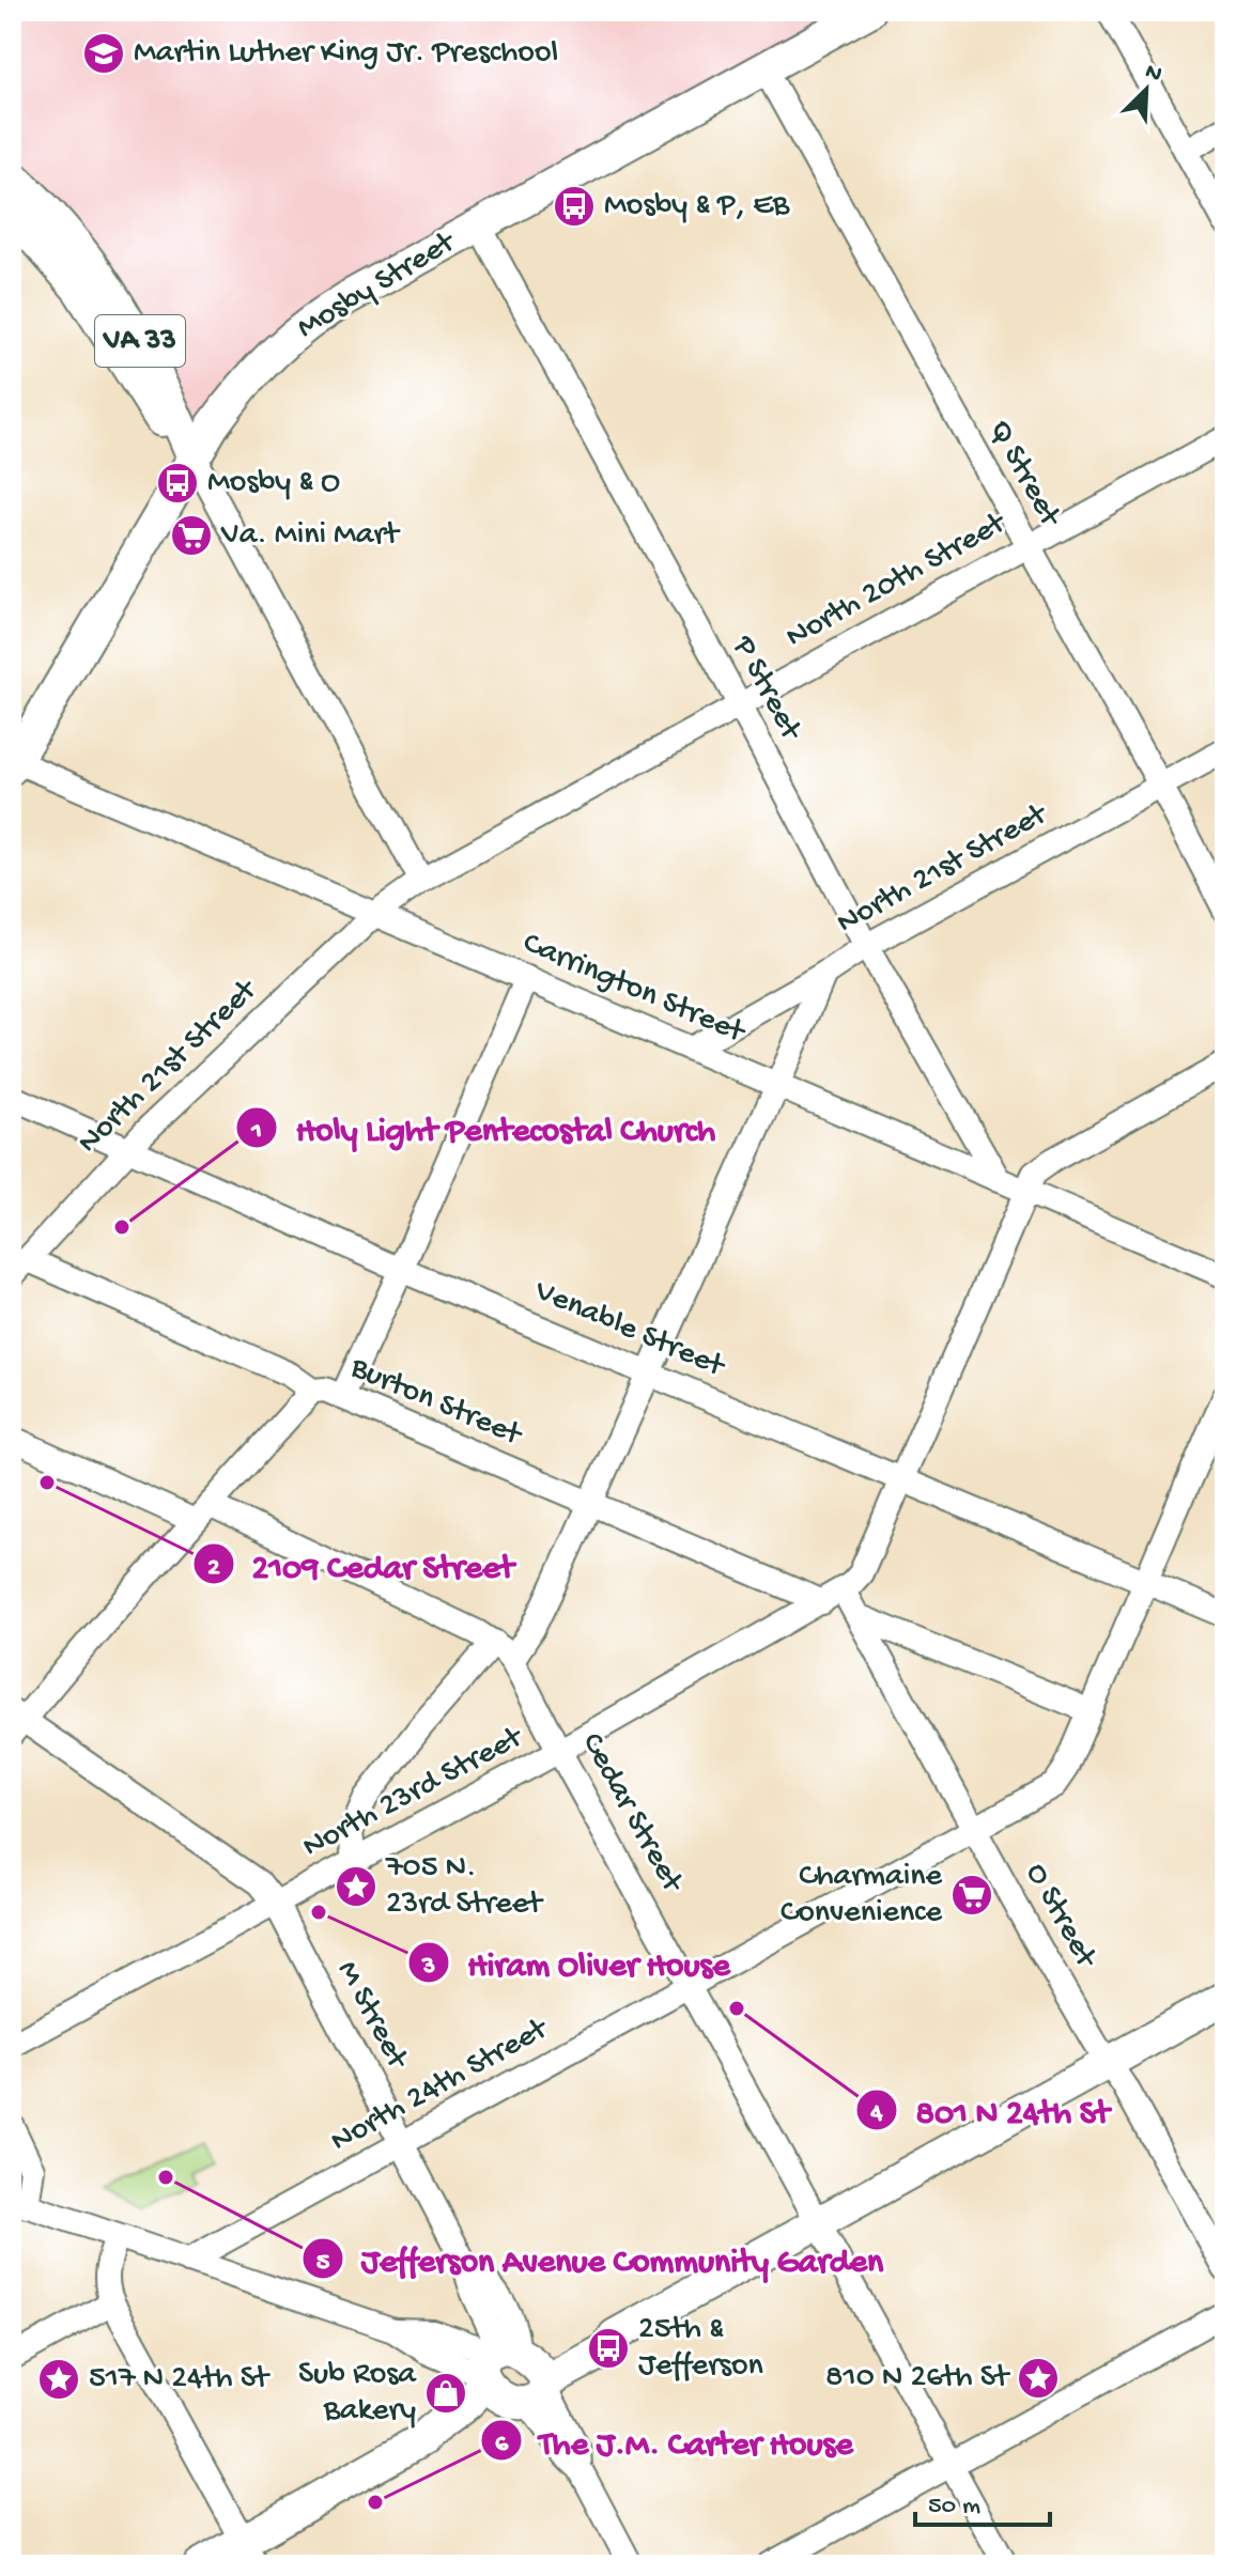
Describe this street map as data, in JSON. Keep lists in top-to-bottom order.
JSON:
{
  "streets": {
    "main road": ["Mosby Street", "VA 33"],
    "street": [
      "Q Street",
      "North 20th Street",
      "P Street",
      "North 21st Street",
      "Carrington Street",
      "Venable Street",
      "Burton Street",
      "North 23rd Street",
      "Cedar Street",
      "O Street",
      "M Street",
      "North 24th Street"
    ]
  },
  "crossings": [
    ["Mosby Street", "VA 33"],
    ["Mosby Street", "Q Street"],
    ["Mosby Street", "P Street"],
    ["Mosby Street", "Carrington Street"],
    ["Q Street", "North 20th Street"],
    ["Q Street", "North 21st Street"],
    ["North 20th Street", "P Street"],
    ["North 20th Street", "North 21st Street"],
    ["North 20th Street", "Carrington Street"],
    ["P Street", "North 21st Street"],
    ["P Street", "Carrington Street"],
    ["North 21st Street", "Carrington Street"],
    ["North 21st Street", "Venable Street"],
    ["North 21st Street", "Burton Street"],
    ["Venable Street", "North 24th Street"],
    ["Burton Street", "North 23rd Street"],
    ["Burton Street", "O Street"],
    ["North 23rd Street", "Cedar Street"],
    ["North 23rd Street", "O Street"],
    ["North 23rd Street", "M Street"],
    ["Cedar Street", "North 24th Street"],
    ["O Street", "North 24th Street"],
    ["M Street", "North 24th Street"]
  ],
  "places": {
    "school or university": ["Martin Luther King Jr. Preschool"],
    "bus stop": ["Mosby & P, EB", "Mosby & O", "25th & Jefferson"],
    "supermarket": ["Va. Mini Mart", "Charmaine Convenience"],
    "other": [
      "Holy Light Pentecostal Church",
      "2109 Cedar Street",
      "Hiram Oliver House",
      "801 N 24th St",
      "Jefferson Avenue Community Garden",
      "The J.M. Carter House"
    ],
    "place": ["705 N. 23rd Street", "810 N 26th St", "517 N 24th St"],
    "shop": ["Sub Rosa Bakery"]
  },
  "scale_bar": "50 m",
  "north": "top right"
}
